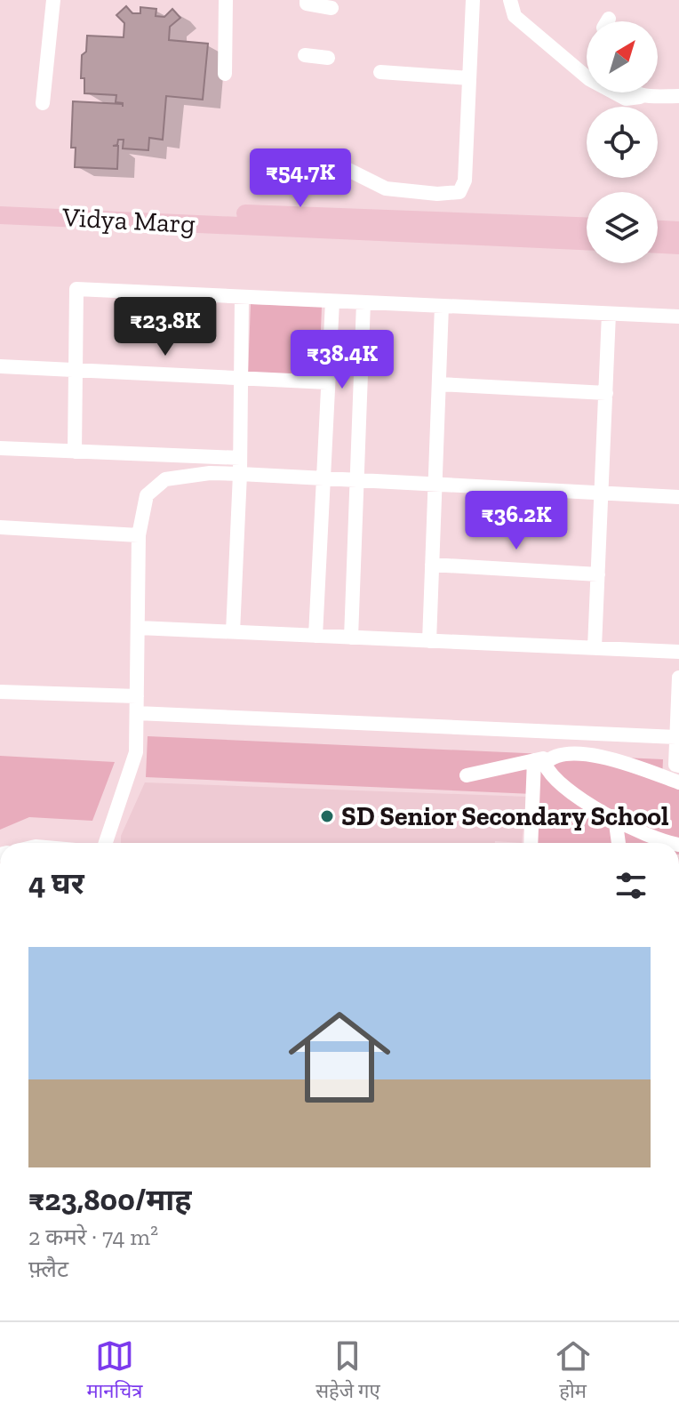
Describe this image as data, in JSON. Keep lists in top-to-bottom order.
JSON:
{
  "streets": {
    "main road": ["Vidya Marg"]
  },
  "places": ["SD Senior Secondary School"],
  "north": "top right",
  "page": {
    "price": [
      "₹54.7K",
      "₹23.8K",
      "₹38.4K",
      "₹36.2K"
    ],
    "heading": "4 घर",
    "list": [
      {
        "name": "₹23,800/माह",
        "note": "2 कमरे · 74 m² · फ़्लैट"
      }
    ],
    "tabs": ["मानचित्र", "सहेजे गए", "होम"]
  }
}
